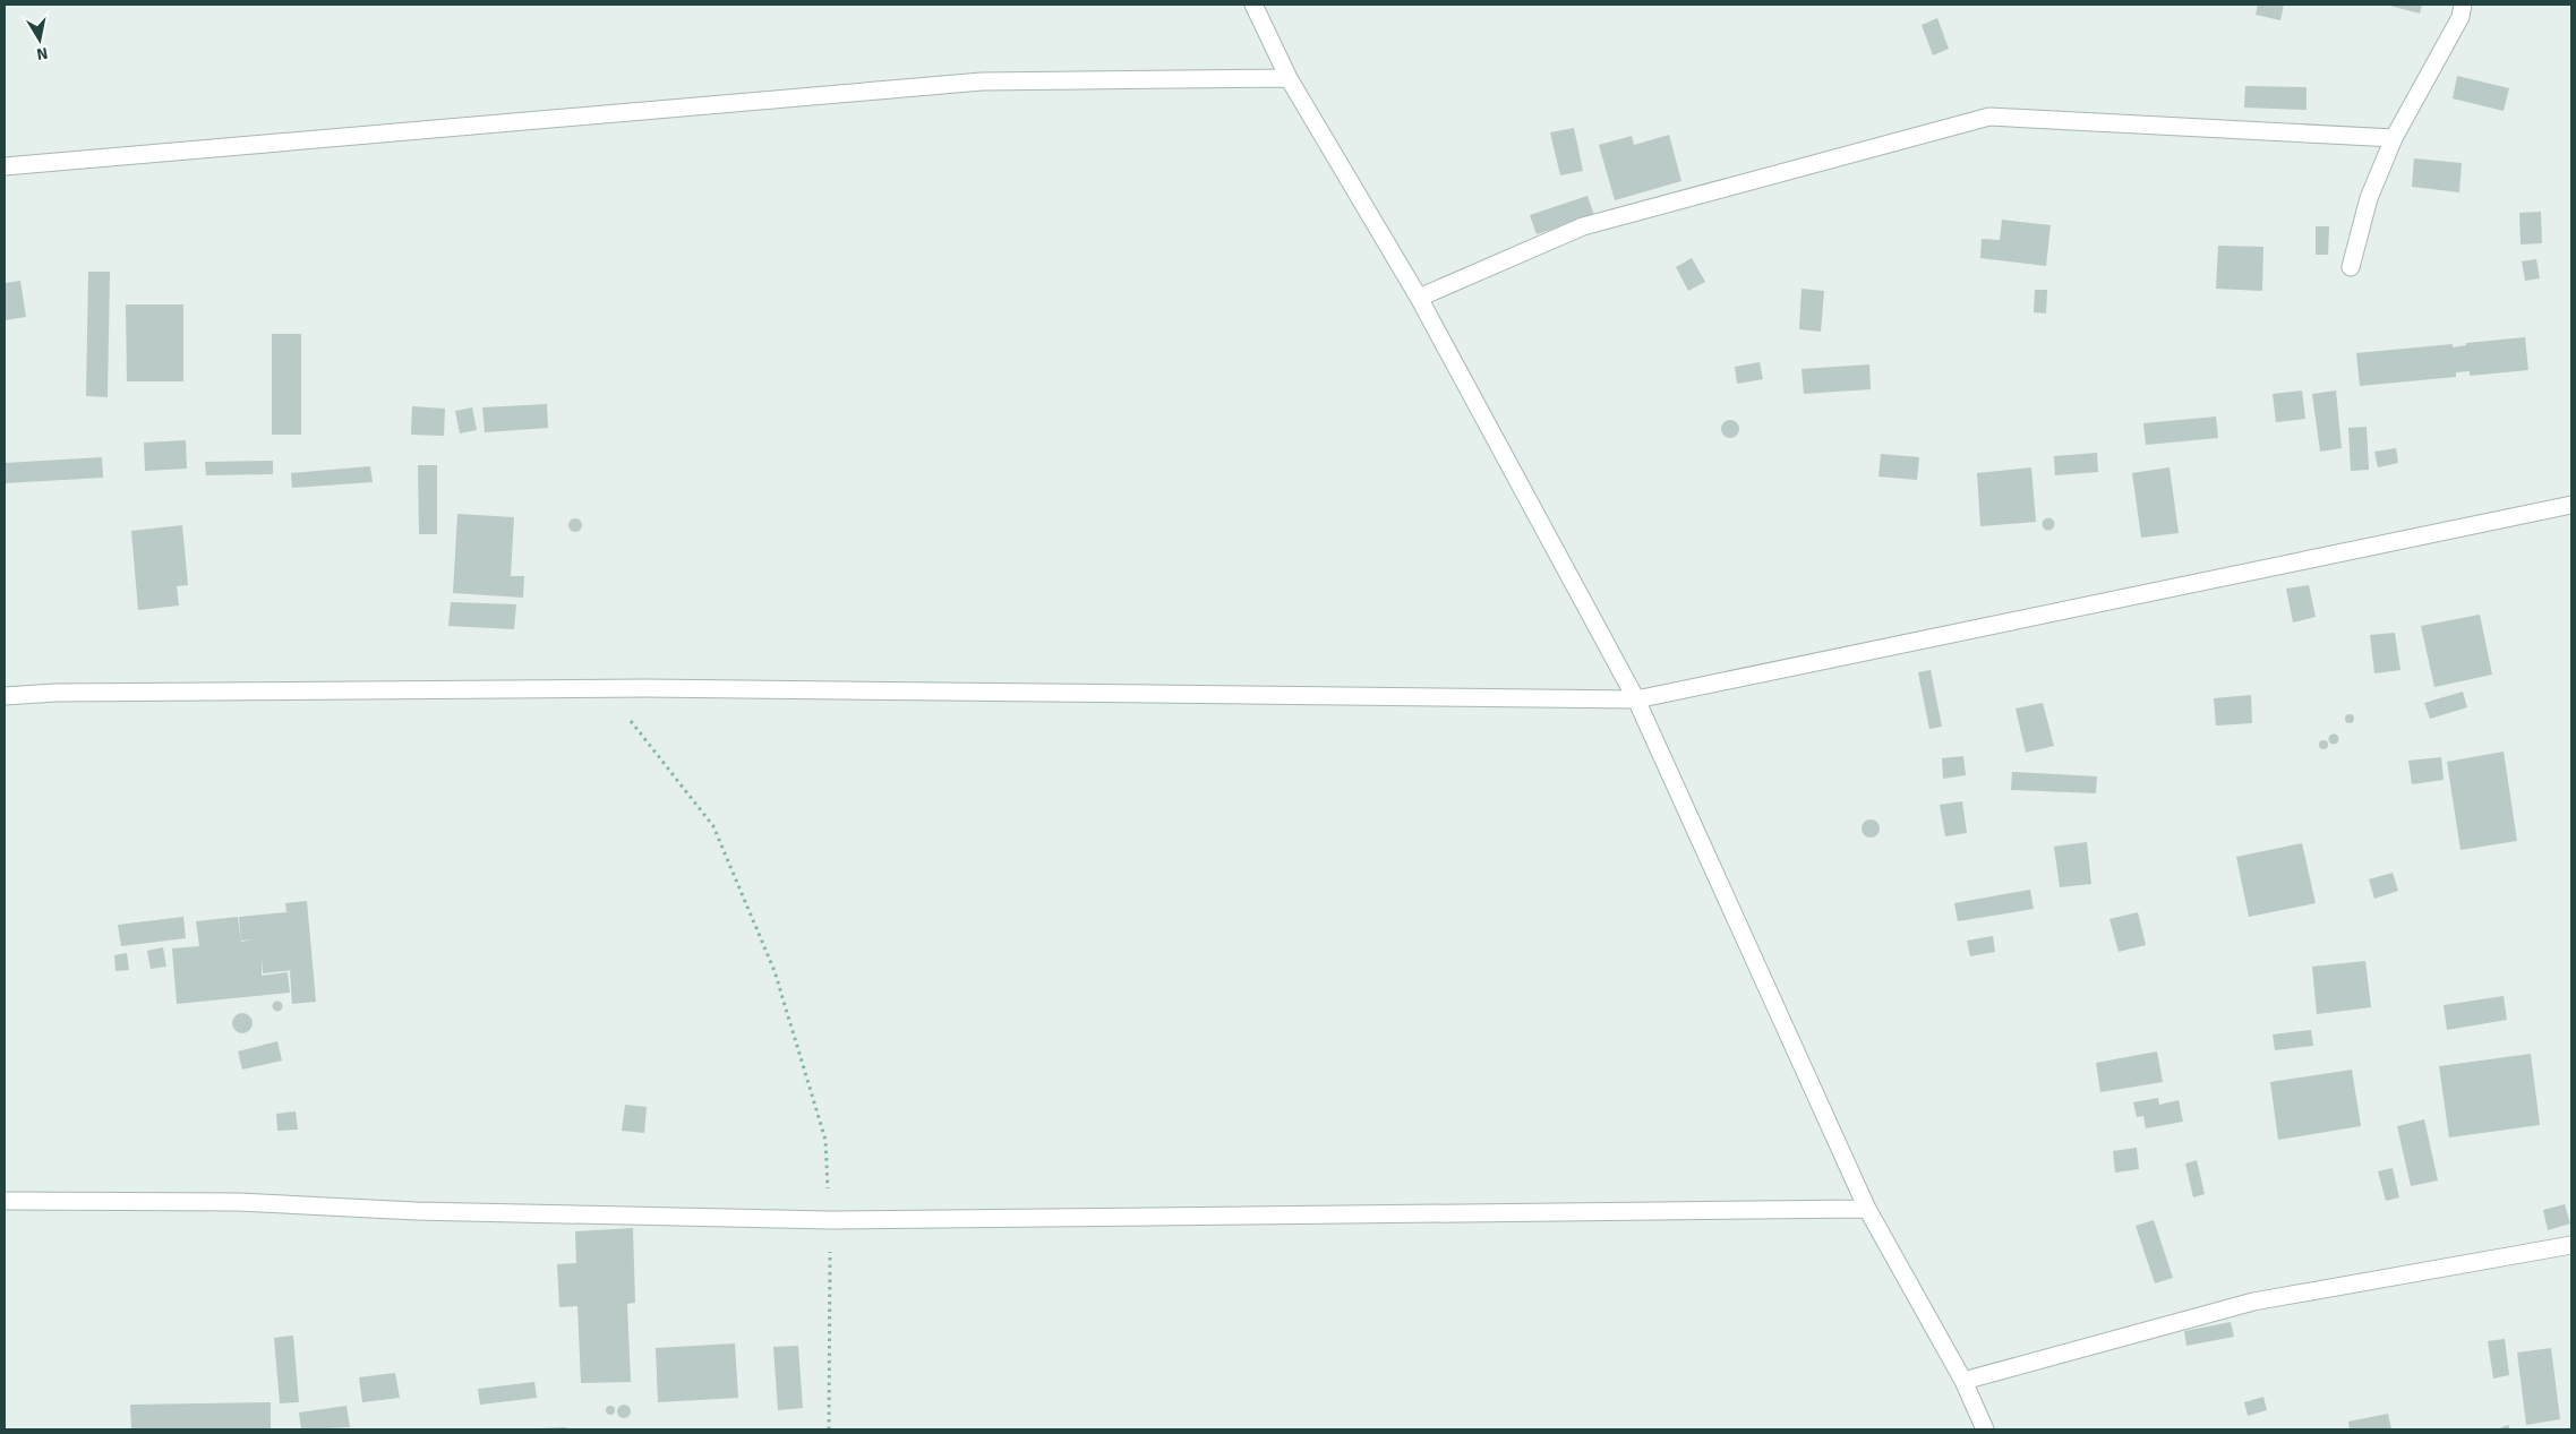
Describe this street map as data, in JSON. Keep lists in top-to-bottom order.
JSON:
{
  "north": "bottom"
}
